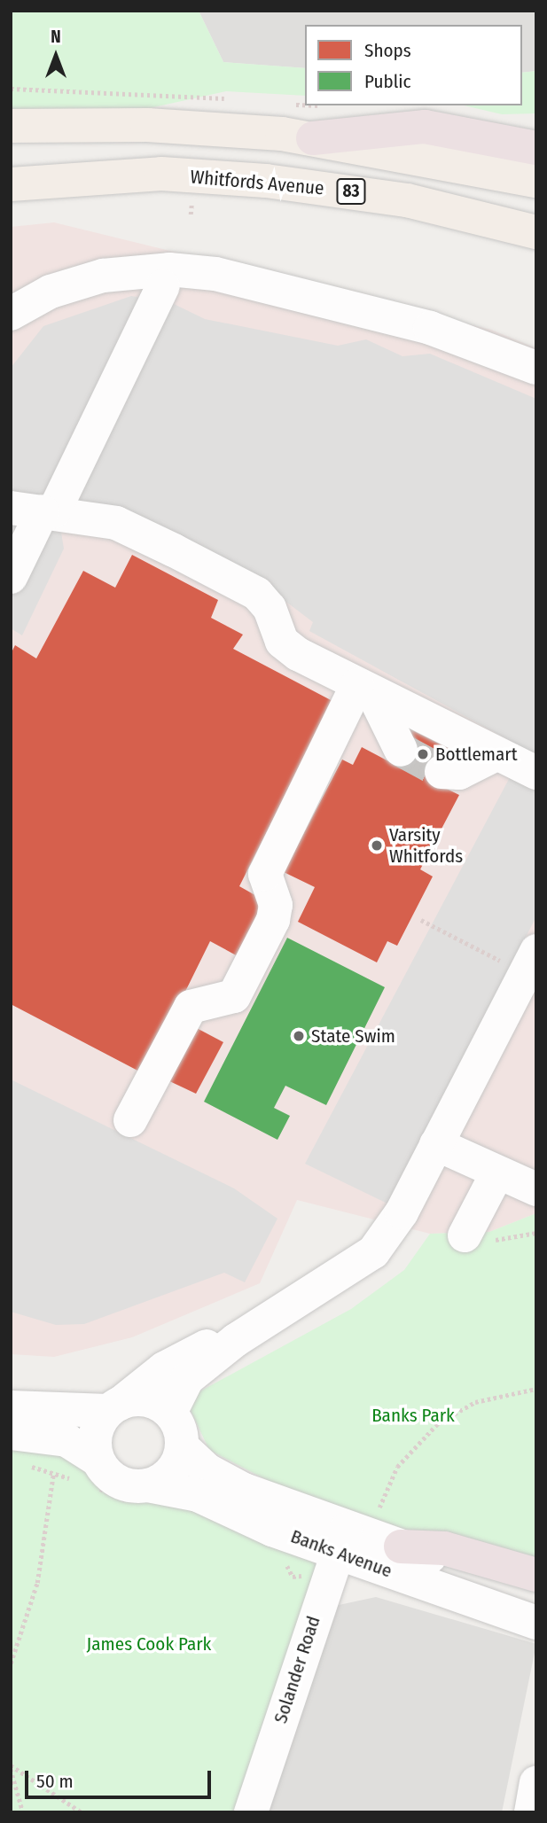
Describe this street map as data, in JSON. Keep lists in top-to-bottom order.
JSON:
{
  "streets": {
    "main road": ["Whitfords Avenue", "83"],
    "street": ["Banks Avenue", "Solander Road"]
  },
  "crossings": [
    ["Banks Avenue", "Solander Road"]
  ],
  "parks": ["Banks Park", "James Cook Park"],
  "places": ["Bottlemart", "Varsity Whitfords", "State Swim"],
  "legend": ["Shops", "Public"],
  "scale_bar": "50 m",
  "north": "top"
}
